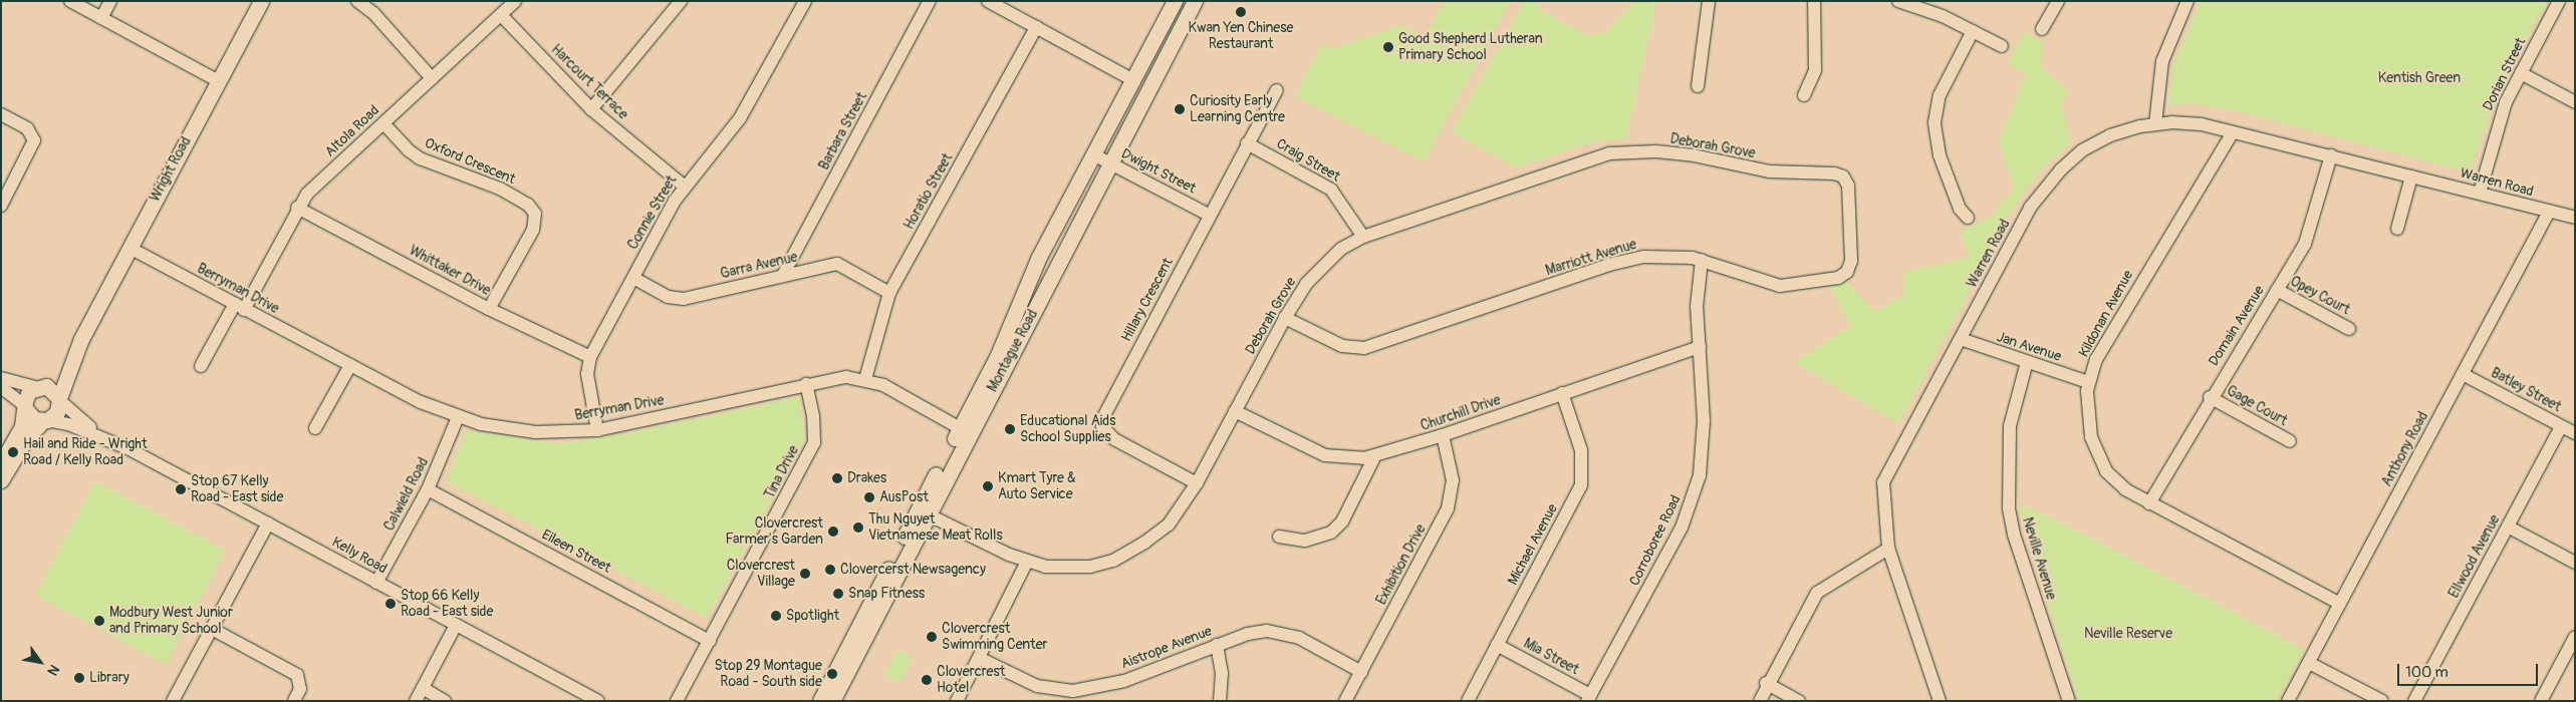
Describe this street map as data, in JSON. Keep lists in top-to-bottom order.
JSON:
{
  "streets": {
    "main road": ["Wright Road", "Montague Road"],
    "street": [
      "Dorian Street",
      "Harcourt Terrace",
      "Altola Road",
      "Barbara Street",
      "Deborah Grove",
      "Craig Street",
      "Oxford Crescent",
      "Dwight Street",
      "Warren Road",
      "Horatio Street",
      "Connie Street",
      "Marriott Avenue",
      "Garra Avenue",
      "Whittaker Drive",
      "Berryman Drive",
      "Opey Court",
      "Hillary Crescent",
      "Kildonan Avenue",
      "Domain Avenue",
      "Jan Avenue",
      "Batley Street",
      "Gage Court",
      "Churchill Drive",
      "Anthony Road",
      "Tina Drive",
      "Calwield Road",
      "Corroboree Road",
      "Michael Avenue",
      "Eileen Street",
      "Kelly Road",
      "Ellwood Avenue",
      "Neville Avenue",
      "Exhibition Drive",
      "Aistrope Avenue",
      "Mia Street"
    ]
  },
  "crossings": [
    ["Dorian Street", "Warren Road"],
    ["Harcourt Terrace", "Altola Road"],
    ["Harcourt Terrace", "Connie Street"],
    ["Altola Road", "Oxford Crescent"],
    ["Altola Road", "Whittaker Drive"],
    ["Altola Road", "Berryman Drive"],
    ["Barbara Street", "Garra Avenue"],
    ["Deborah Grove", "Craig Street"],
    ["Deborah Grove", "Marriott Avenue"],
    ["Deborah Grove", "Hillary Crescent"],
    ["Deborah Grove", "Montague Road"],
    ["Deborah Grove", "Churchill Drive"],
    ["Craig Street", "Hillary Crescent"],
    ["Oxford Crescent", "Whittaker Drive"],
    ["Wright Road", "Berryman Drive"],
    ["Wright Road", "Kelly Road"],
    ["Dwight Street", "Hillary Crescent"],
    ["Dwight Street", "Montague Road"],
    ["Warren Road", "Kildonan Avenue"],
    ["Warren Road", "Domain Avenue"],
    ["Warren Road", "Jan Avenue"],
    ["Warren Road", "Anthony Road"],
    ["Horatio Street", "Garra Avenue"],
    ["Horatio Street", "Berryman Drive"],
    ["Connie Street", "Garra Avenue"],
    ["Connie Street", "Whittaker Drive"],
    ["Connie Street", "Berryman Drive"],
    ["Marriott Avenue", "Corroboree Road"],
    ["Berryman Drive", "Montague Road"],
    ["Berryman Drive", "Tina Drive"],
    ["Berryman Drive", "Calwield Road"],
    ["Opey Court", "Domain Avenue"],
    ["Kildonan Avenue", "Domain Avenue"],
    ["Kildonan Avenue", "Jan Avenue"],
    ["Kildonan Avenue", "Anthony Road"],
    ["Domain Avenue", "Gage Court"],
    ["Jan Avenue", "Neville Avenue"],
    ["Batley Street", "Anthony Road"],
    ["Batley Street", "Ellwood Avenue"],
    ["Churchill Drive", "Corroboree Road"],
    ["Churchill Drive", "Michael Avenue"],
    ["Churchill Drive", "Exhibition Drive"],
    ["Tina Drive", "Eileen Street"],
    ["Calwield Road", "Eileen Street"],
    ["Calwield Road", "Kelly Road"],
    ["Corroboree Road", "Mia Street"],
    ["Michael Avenue", "Mia Street"],
    ["Exhibition Drive", "Aistrope Avenue"]
  ],
  "parks": ["Kentish Green", "Neville Reserve"],
  "places": [
    "Kwan Yen Chinese Restaurant",
    "Good Shepherd Lutheran Primary School",
    "Curiosity Early Learning Centre",
    "Educational Aids School Supplies",
    "Hail and Ride - Wright Road / Kelly Road",
    "Drakes",
    "Kmart Tyre & Auto Service",
    "Stop 67 Kelly Road - East side",
    "AusPost",
    "Thu Nguyet Vietnamese Meat Rolls",
    "Clovercrest Farmer's Garden",
    "Clovercerst Newsagency",
    "Clovercrest Village",
    "Snap Fitness",
    "Stop 66 Kelly Road - East side",
    "Spotlight",
    "Modbury West Junior and Primary School",
    "Clovercrest Swimming Center",
    "Stop 29 Montague Road - South side",
    "Library",
    "Clovercrest Hotel"
  ],
  "scale_bar": "100 m",
  "north": "bottom right"
}
